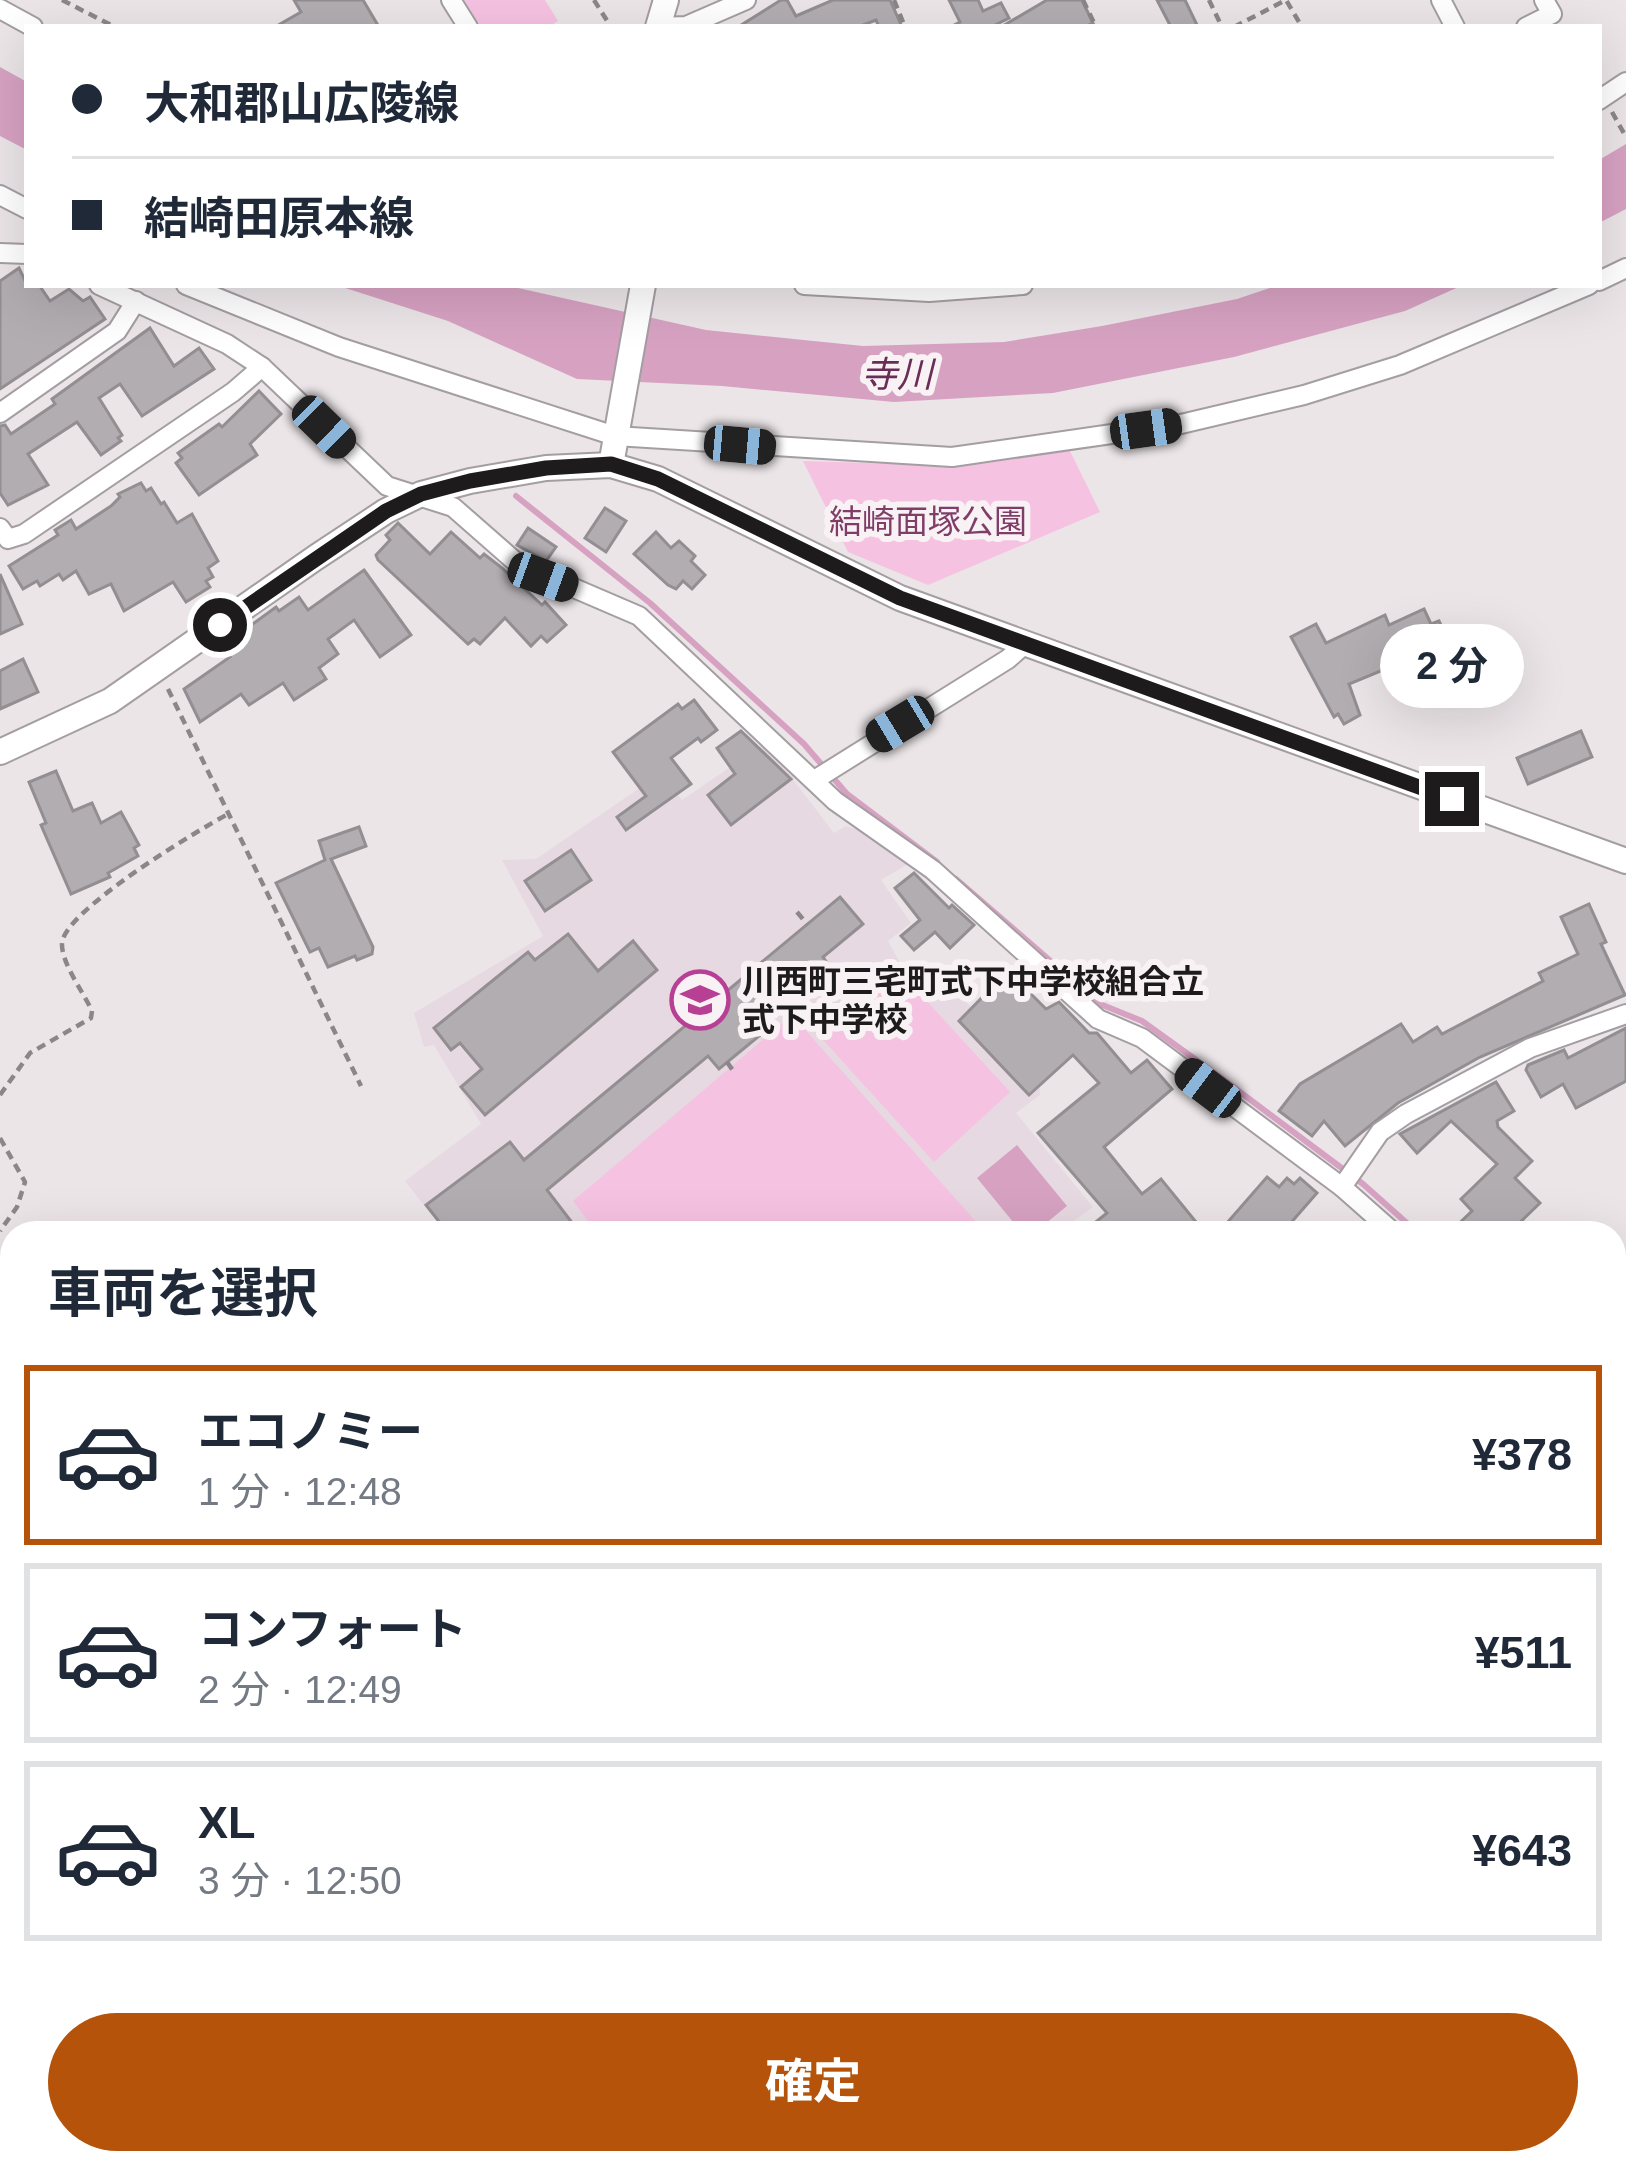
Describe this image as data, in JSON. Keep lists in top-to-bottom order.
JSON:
{
  "water": ["寺川"],
  "parks": ["結崎面塚公園"],
  "places": {
    "school or university": ["川西町三宅町式下中学校組合立 式下中学校"]
  },
  "page": {
    "banner": ["大和郡山広陵線", "結崎田原本線"],
    "bubble": "2 分",
    "heading": "車両を選択",
    "list": [
      {
        "name": "エコノミー",
        "note": "1 分 · 12:48",
        "value": "¥378"
      },
      {
        "name": "コンフォート",
        "note": "2 分 · 12:49",
        "value": "¥511"
      },
      {
        "name": "XL",
        "note": "3 分 · 12:50",
        "value": "¥643"
      }
    ],
    "buttons": "確定"
  }
}
